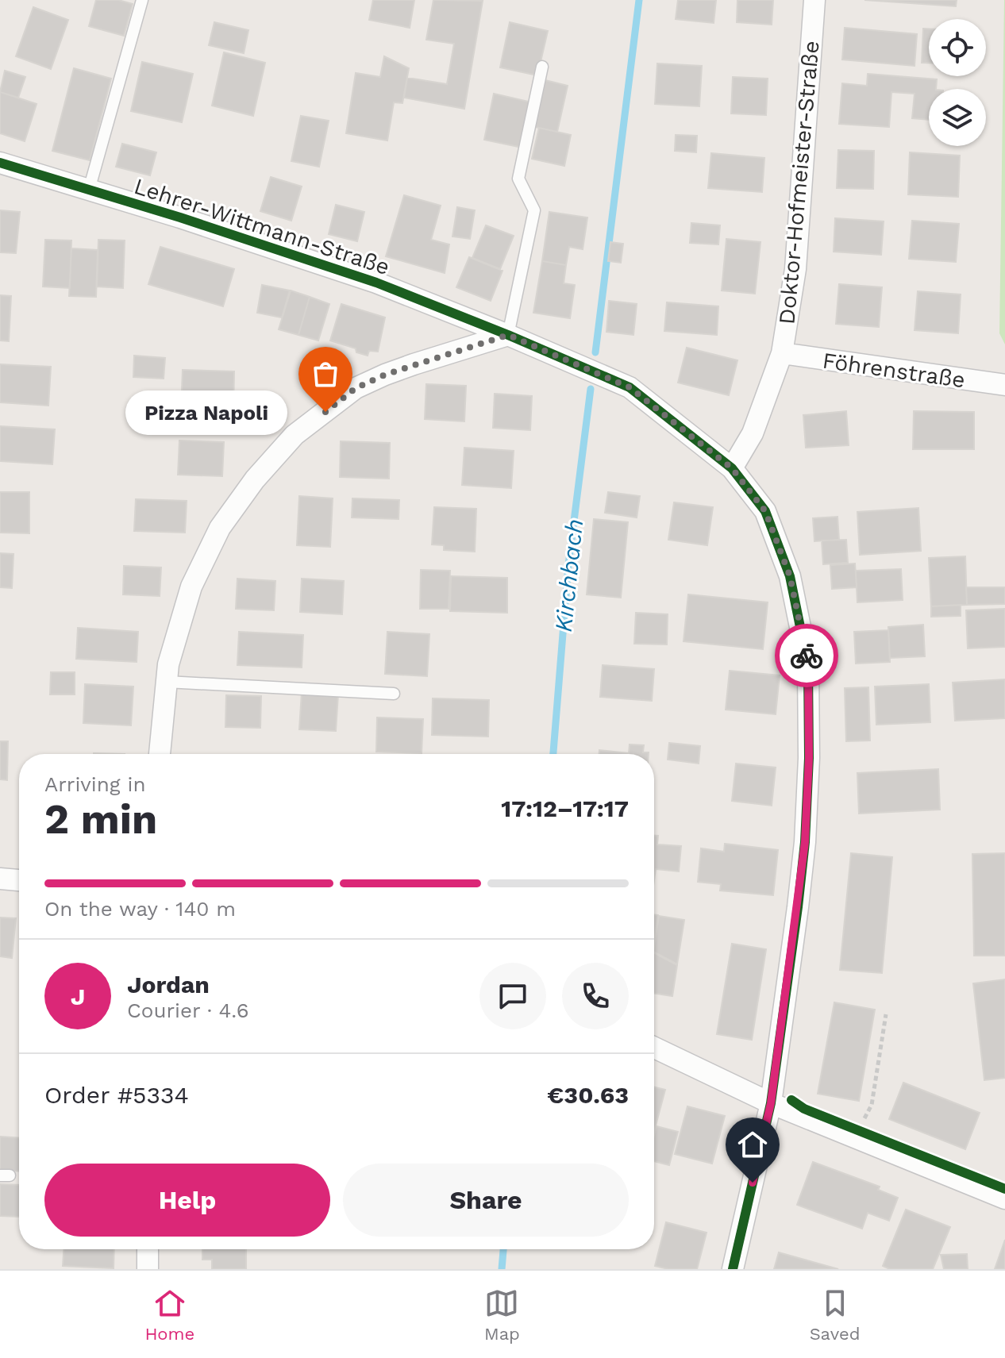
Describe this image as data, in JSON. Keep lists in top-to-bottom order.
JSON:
{
  "streets": {
    "street": ["Doktor-Hofmeister-Straße", "Lehrer-Wittmann-Straße", "Föhrenstraße"]
  },
  "crossings": [
    ["Doktor-Hofmeister-Straße", "Lehrer-Wittmann-Straße"],
    ["Doktor-Hofmeister-Straße", "Föhrenstraße"]
  ],
  "water": ["Kirchbach"],
  "places": ["Pizza Napoli"],
  "page": {
    "bubble": "Pizza Napoli",
    "heading": ["2 min", "Arriving in", "17:12–17:17"],
    "panel": [
      "Jordan",
      "Courier · 4.6",
      "Order #5334",
      "€30.63"
    ],
    "bar": "On the way · 140 m",
    "round": "J",
    "buttons": ["Help", "Share"],
    "tabs": ["Home", "Map", "Saved"]
  }
}
